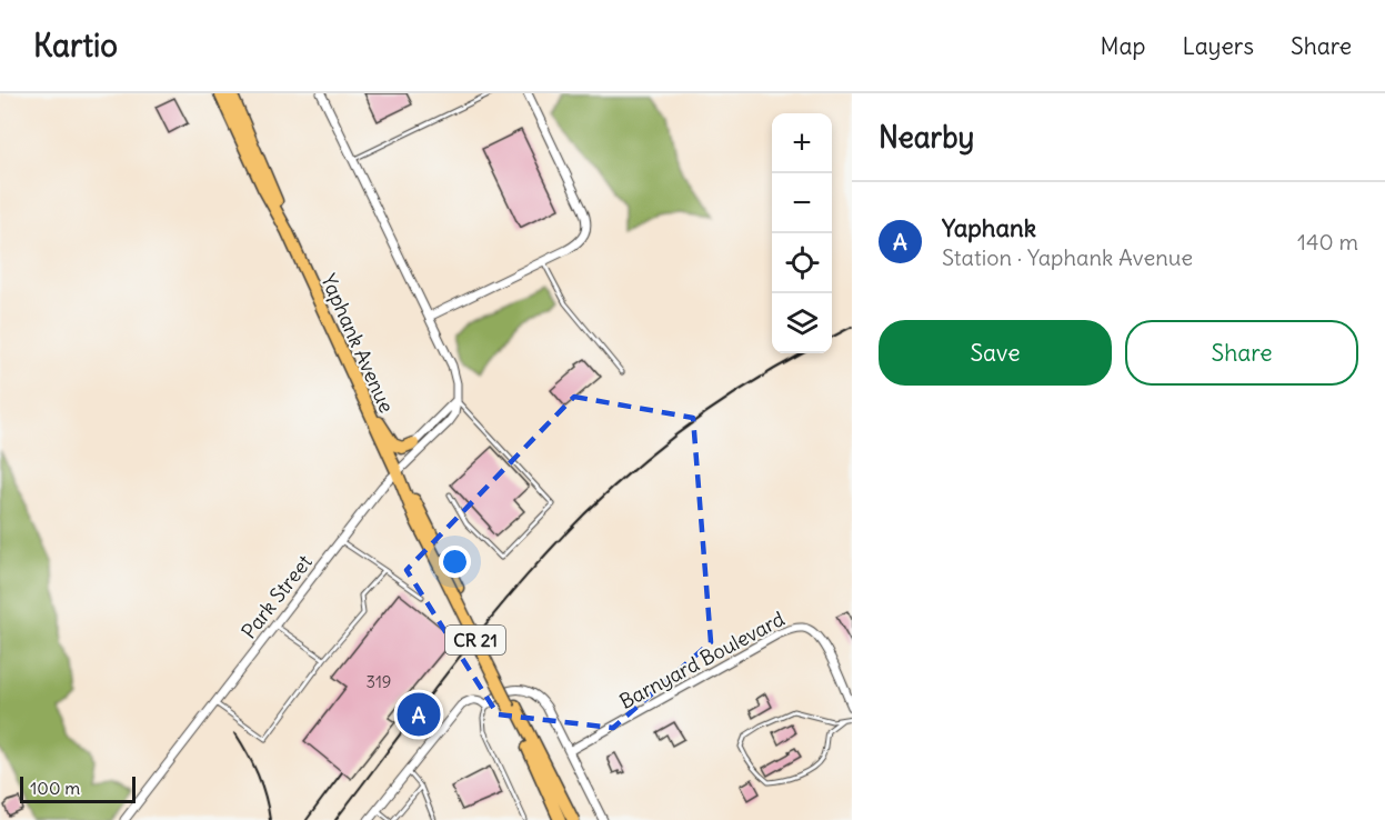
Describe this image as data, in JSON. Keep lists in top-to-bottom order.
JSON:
{
  "streets": {
    "main road": ["Yaphank Avenue", "CR 21"],
    "street": ["Park Street", "Barnyard Boulevard"]
  },
  "crossings": [
    ["Yaphank Avenue", "Park Street"]
  ],
  "house_numbers": ["319"],
  "scale_bar": "100 m",
  "page": {
    "header": "Kartio",
    "nav": ["Map", "Layers", "Share"],
    "heading": "Nearby",
    "map_buttons": ["+", "−"],
    "list": [
      {
        "mark": "A",
        "name": "Yaphank",
        "note": "Station · Yaphank Avenue",
        "value": "140 m"
      }
    ],
    "buttons": ["Save", "Share"],
    "pins": "A",
    "scale": "100 m"
  }
}
